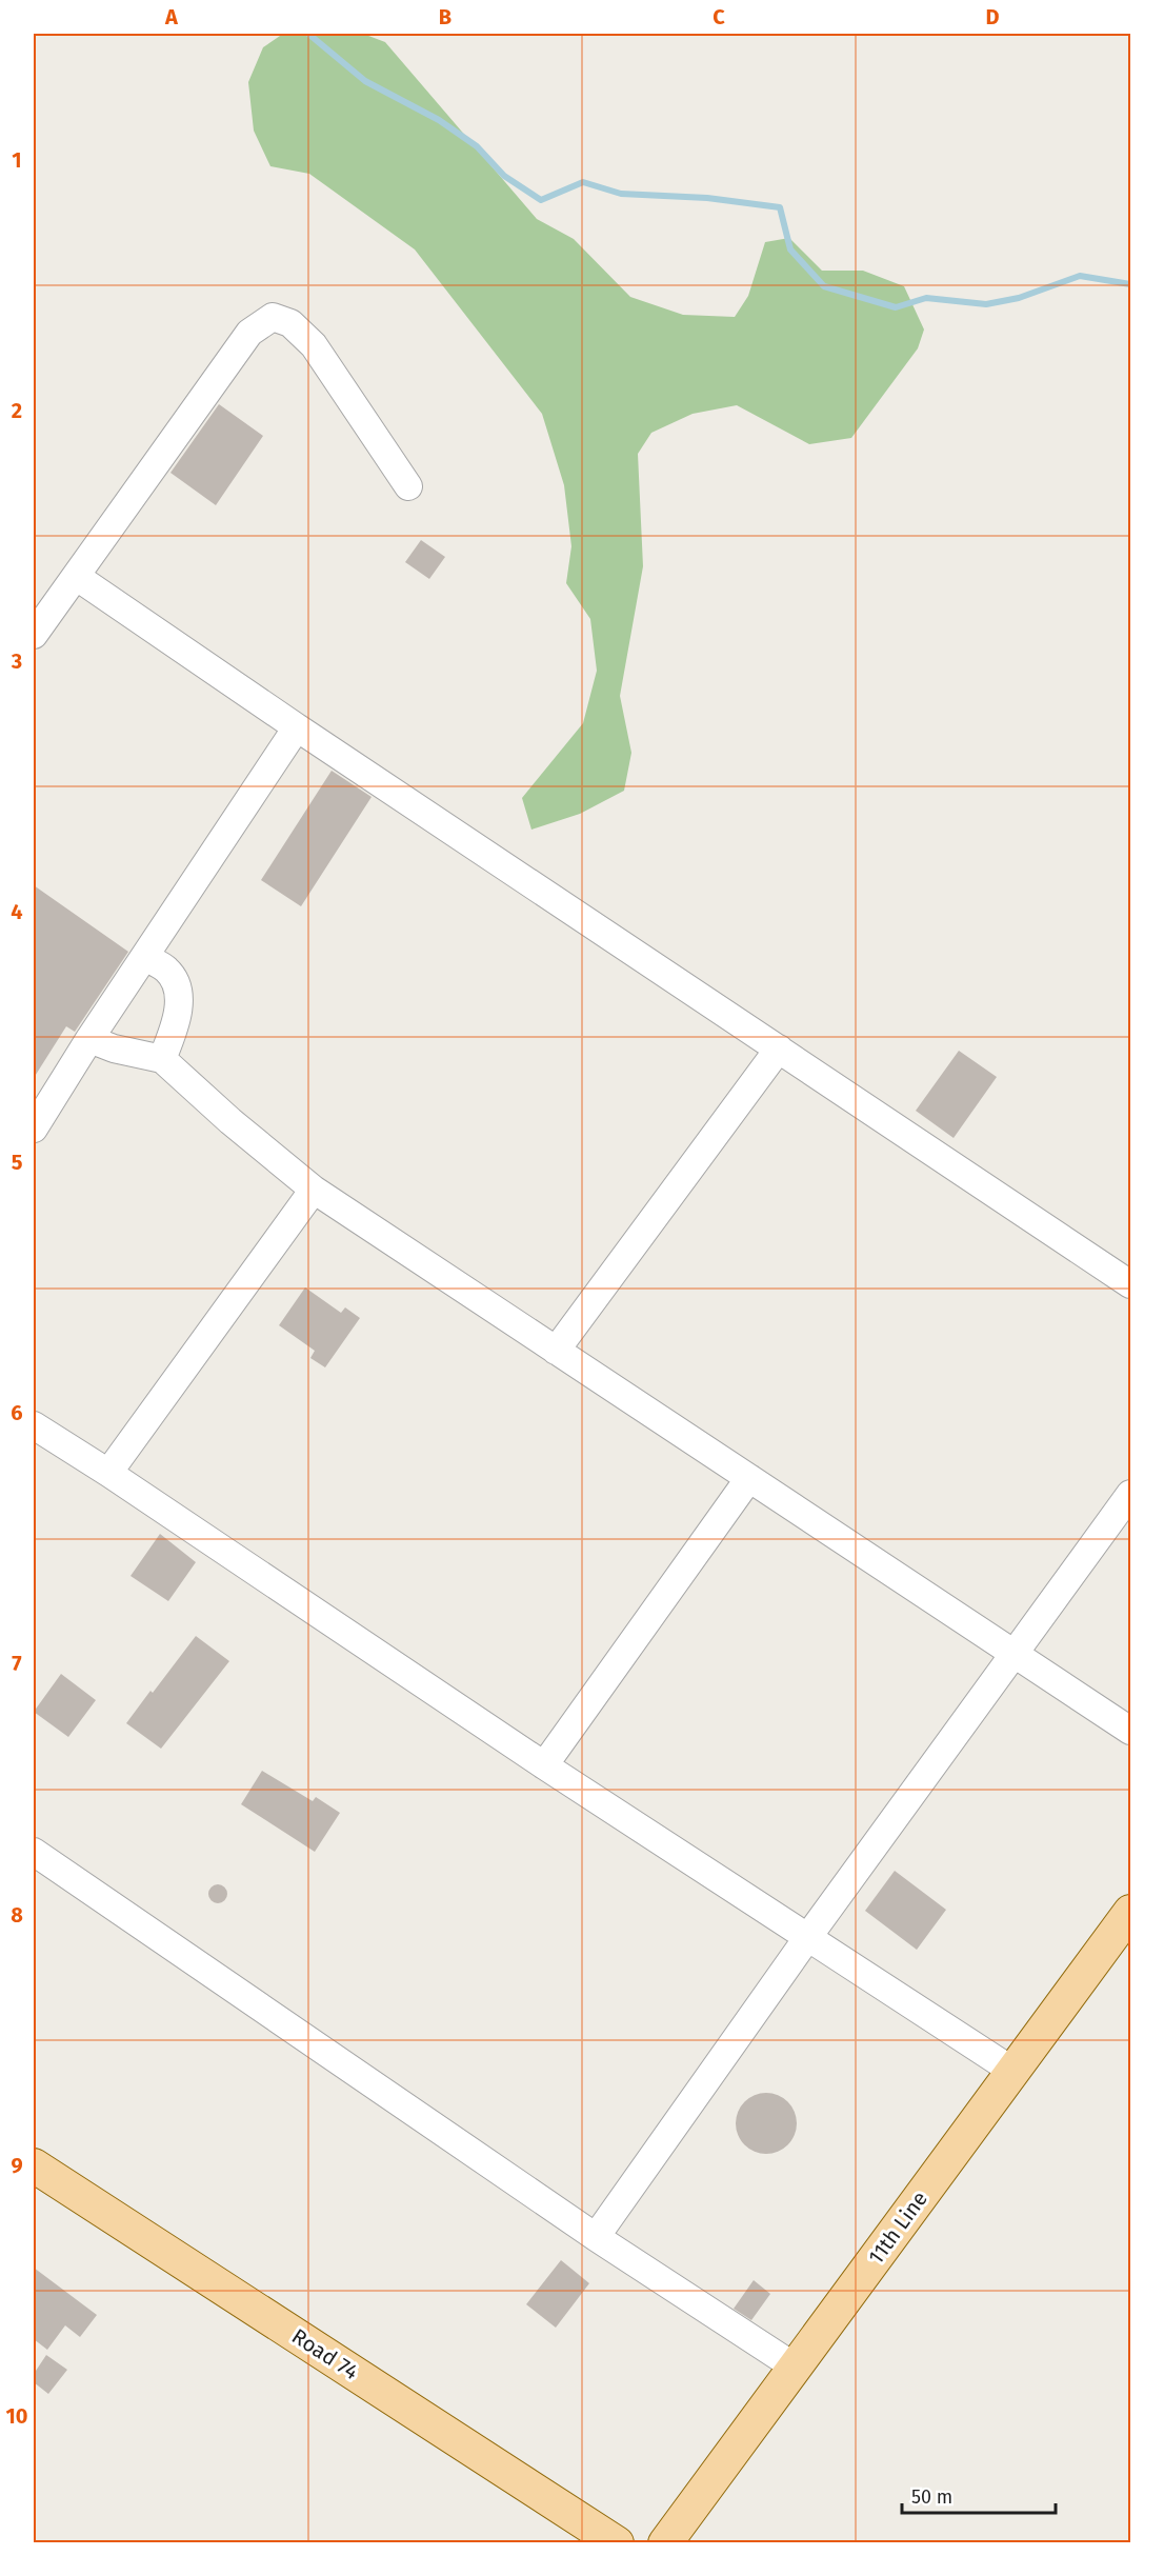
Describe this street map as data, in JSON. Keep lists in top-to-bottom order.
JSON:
{
  "streets": {
    "main road": ["11th Line", "Road 74"]
  },
  "scale_bar": "50 m",
  "grid": {
    "columns": [
      "A",
      "B",
      "C",
      "D"
    ],
    "rows": [
      "1",
      "2",
      "3",
      "4",
      "5",
      "6",
      "7",
      "8",
      "9",
      "10"
    ]
  }
}
